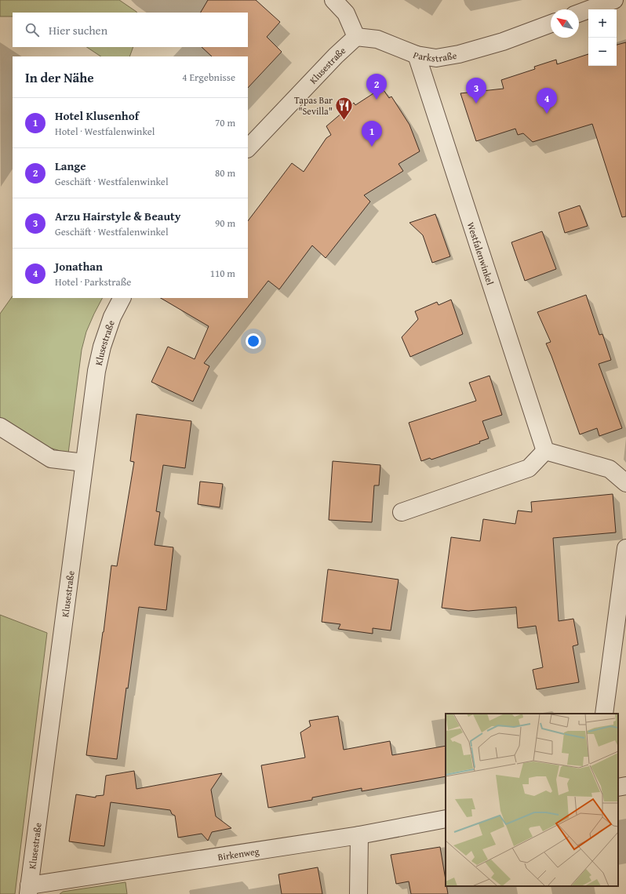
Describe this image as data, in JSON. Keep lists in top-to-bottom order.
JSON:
{
  "streets": {
    "street": [
      "Parkstraße",
      "Klusestraße",
      "Westfalenwinkel",
      "Birkenweg"
    ]
  },
  "crossings": [
    ["Parkstraße", "Klusestraße"],
    ["Parkstraße", "Westfalenwinkel"],
    ["Klusestraße", "Birkenweg"]
  ],
  "places": {
    "restaurant": ["Tapas Bar \"Sevilla\""]
  },
  "north": "top left",
  "page": {
    "map_buttons": ["+", "−"],
    "search": "Hier suchen",
    "heading": ["In der Nähe", "4 Ergebnisse"],
    "pins": [
      "2",
      "3",
      "4",
      "1"
    ],
    "list": [
      {
        "mark": "1",
        "name": "Hotel Klusenhof",
        "note": "Hotel · Westfalenwinkel",
        "value": "70 m"
      },
      {
        "mark": "2",
        "name": "Lange",
        "note": "Geschäft · Westfalenwinkel",
        "value": "80 m"
      },
      {
        "mark": "3",
        "name": "Arzu Hairstyle & Beauty",
        "note": "Geschäft · Westfalenwinkel",
        "value": "90 m"
      },
      {
        "mark": "4",
        "name": "Jonathan",
        "note": "Hotel · Parkstraße",
        "value": "110 m"
      }
    ]
  }
}
